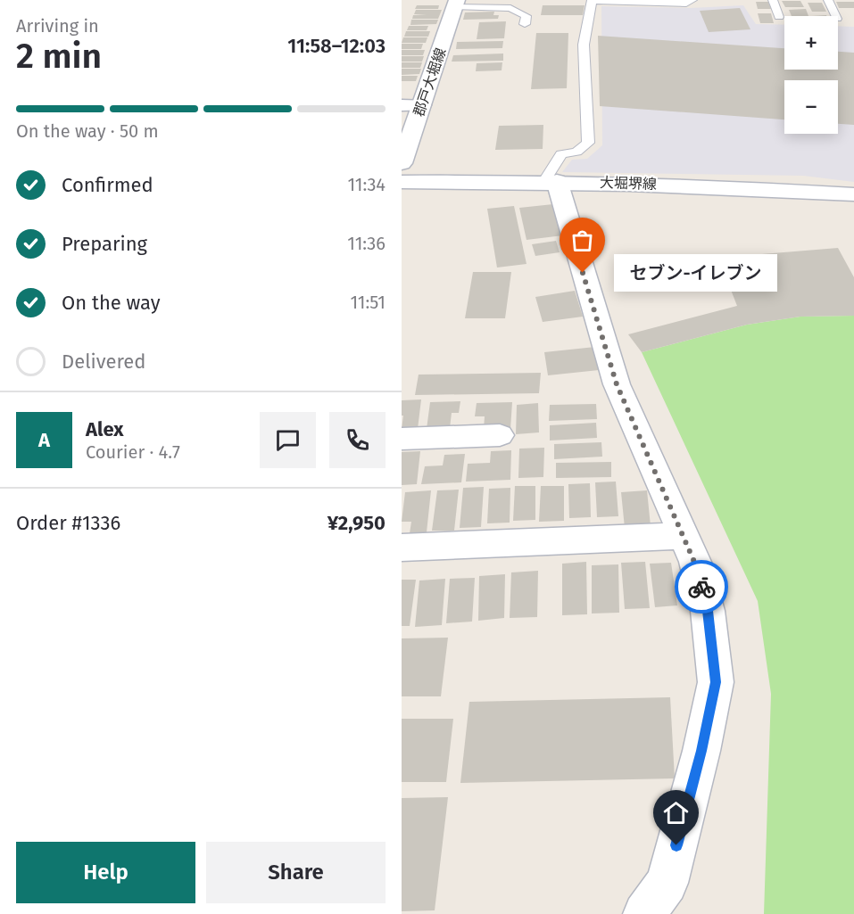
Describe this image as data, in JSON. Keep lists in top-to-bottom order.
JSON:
{
  "streets": {
    "street": ["郡戸大堀線", "大堀堺線"]
  },
  "places": ["セブン-イレブン"],
  "page": {
    "heading": ["2 min", "Arriving in", "11:58–12:03"],
    "panel": [
      "Alex",
      "Courier · 4.7",
      "Order #1336",
      "¥2,950"
    ],
    "map_buttons": ["+", "−"],
    "bar": "On the way · 50 m",
    "list": [
      ["Confirmed", "11:34"],
      ["Preparing", "11:36"],
      ["On the way", "11:51"],
      "Delivered"
    ],
    "bubble": "セブン-イレブン",
    "round": "A",
    "buttons": ["Help", "Share"]
  }
}
